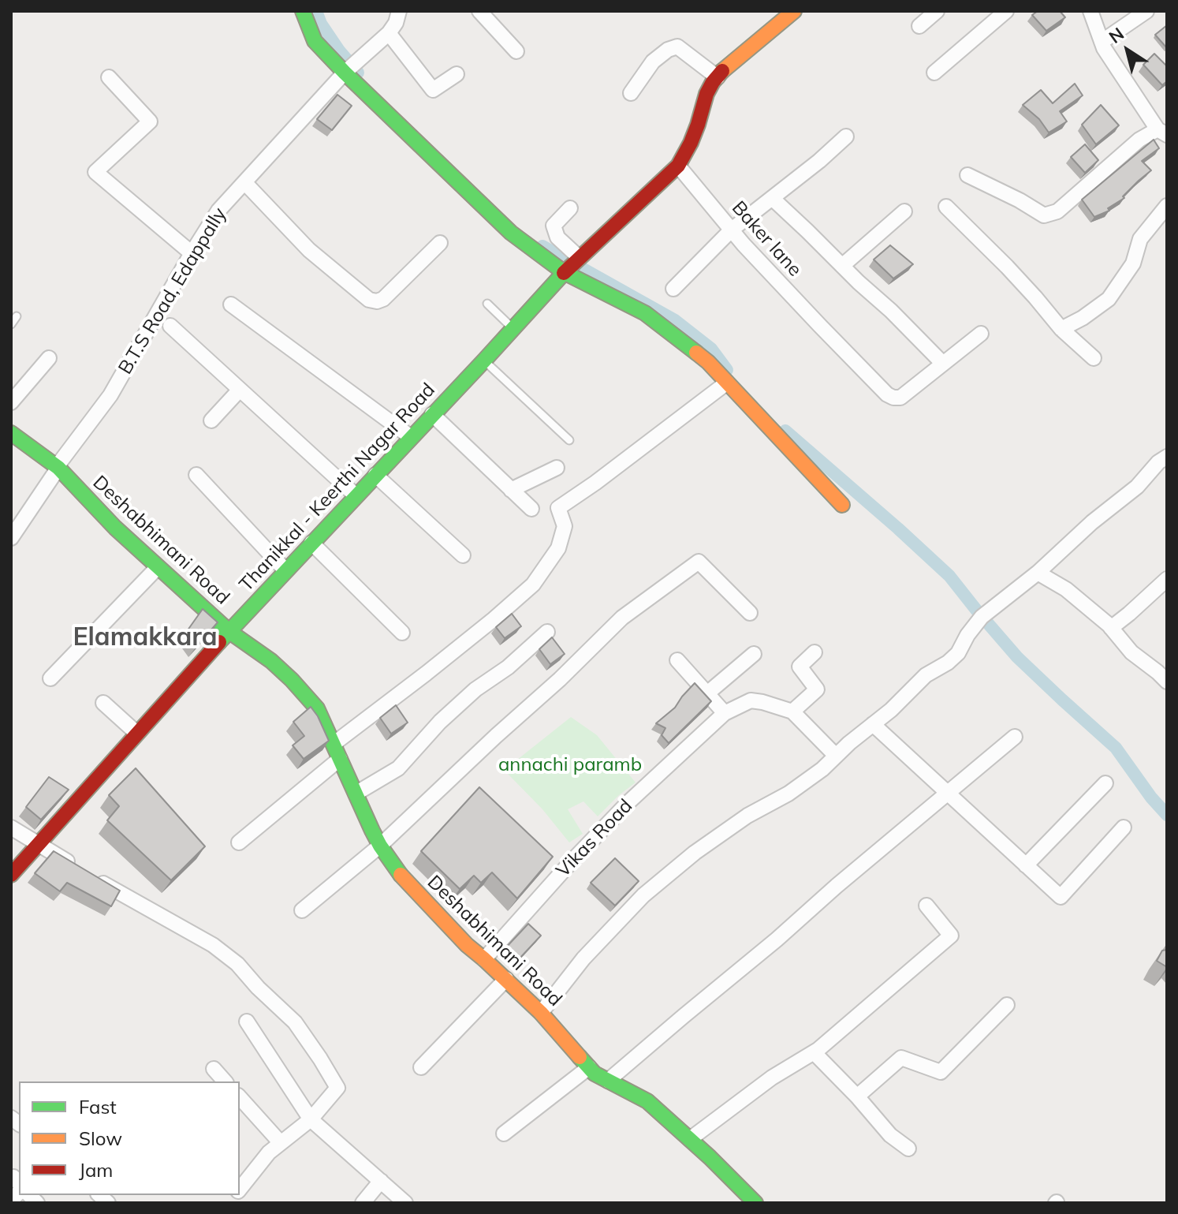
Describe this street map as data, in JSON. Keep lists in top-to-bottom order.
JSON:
{
  "streets": {
    "street": [
      "Baker lane",
      "B.T.S Road, Edappally",
      "Thanikkal - Keerthi Nagar Road",
      "Deshabhimani Road",
      "Vikas Road"
    ]
  },
  "crossings": [
    ["Baker lane", "Thanikkal - Keerthi Nagar Road"],
    ["B.T.S Road, Edappally", "Deshabhimani Road"],
    ["Thanikkal - Keerthi Nagar Road", "Deshabhimani Road"],
    ["Deshabhimani Road", "Vikas Road"]
  ],
  "districts": ["Elamakkara"],
  "parks": ["annachi paramb"],
  "legend": ["Fast", "Slow", "Jam"],
  "north": "top left"
}
